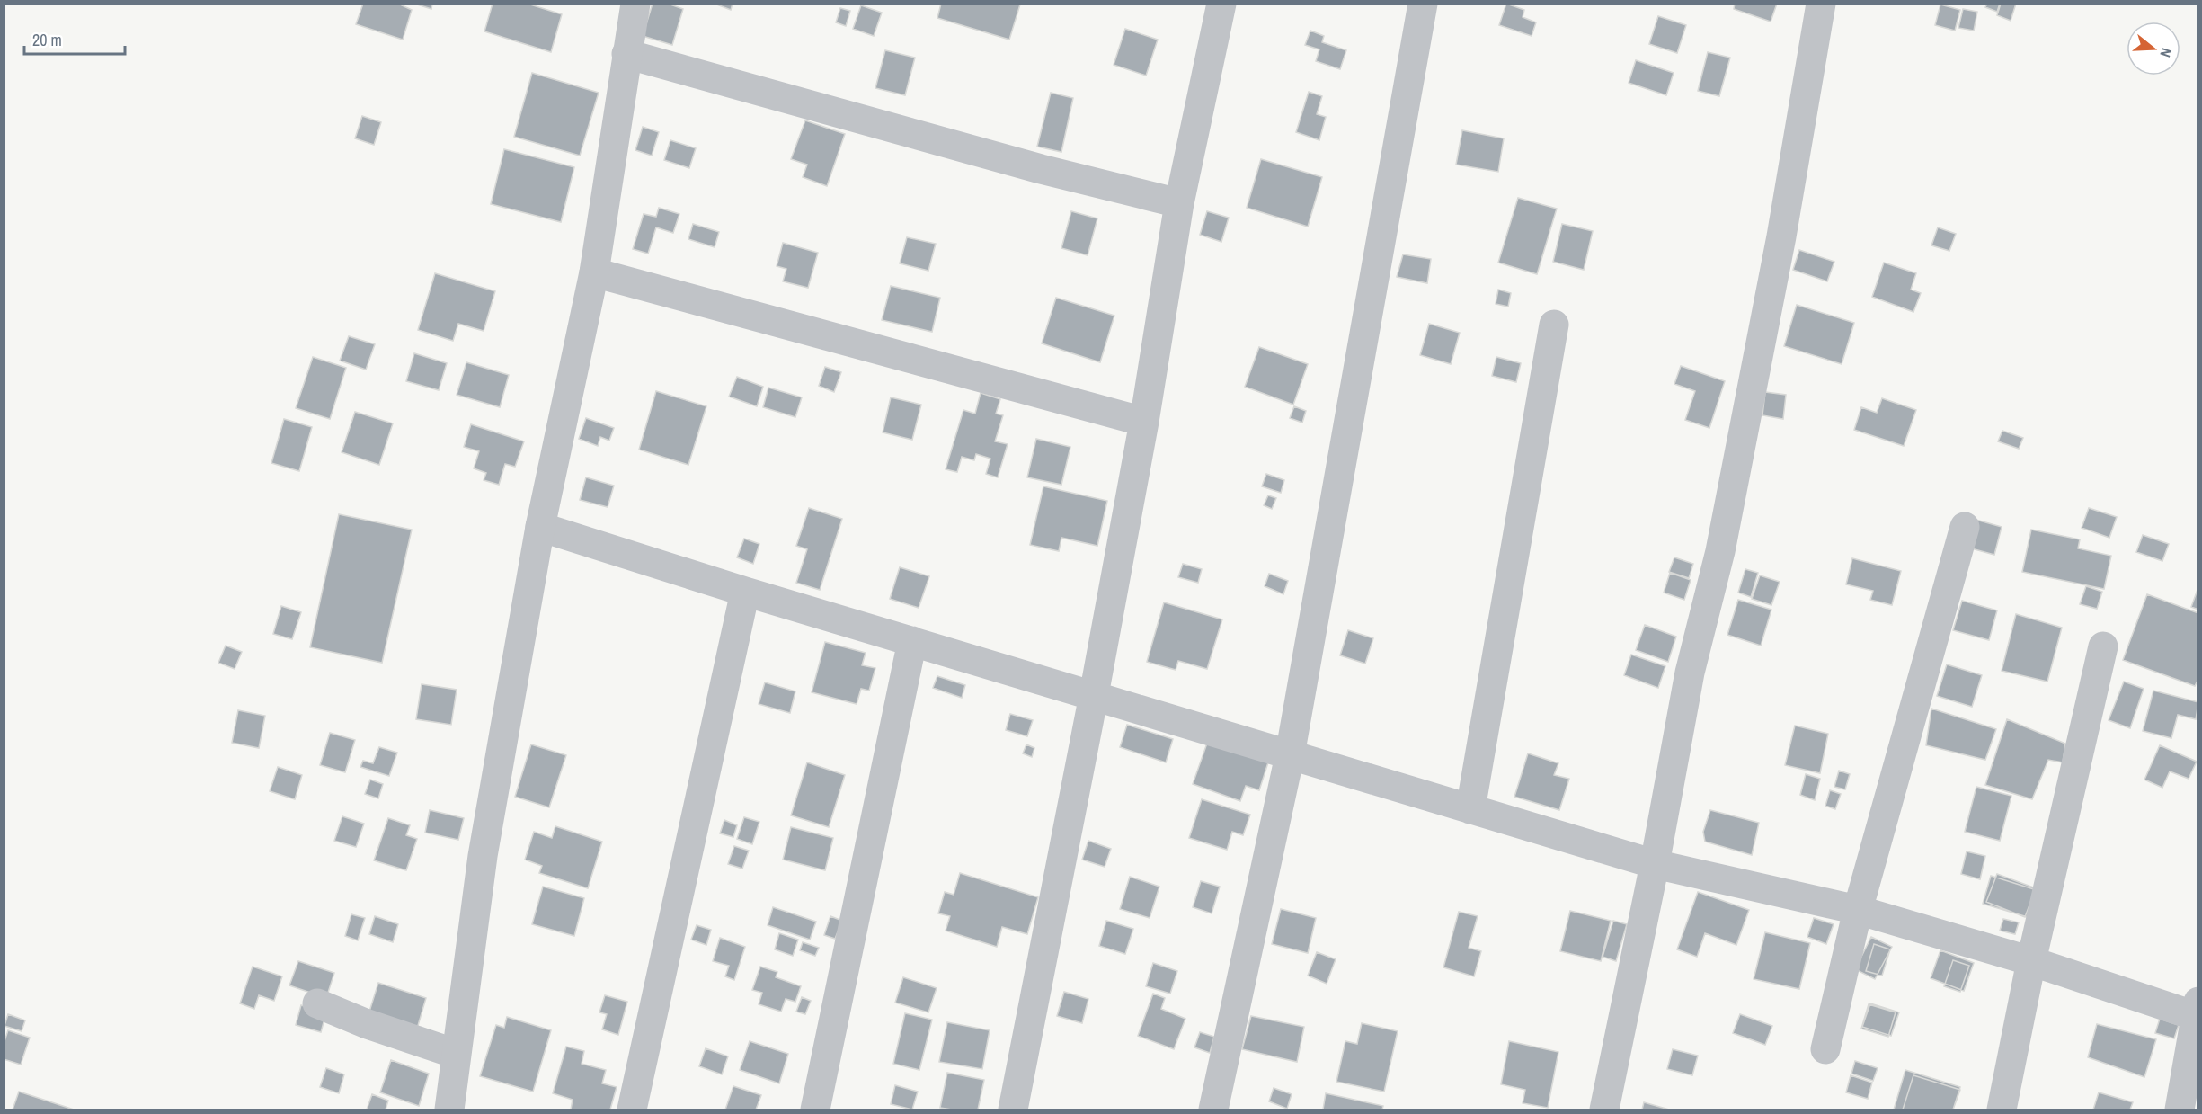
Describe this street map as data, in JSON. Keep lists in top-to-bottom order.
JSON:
{
  "scale_bar": "20 m",
  "north": "right"
}
